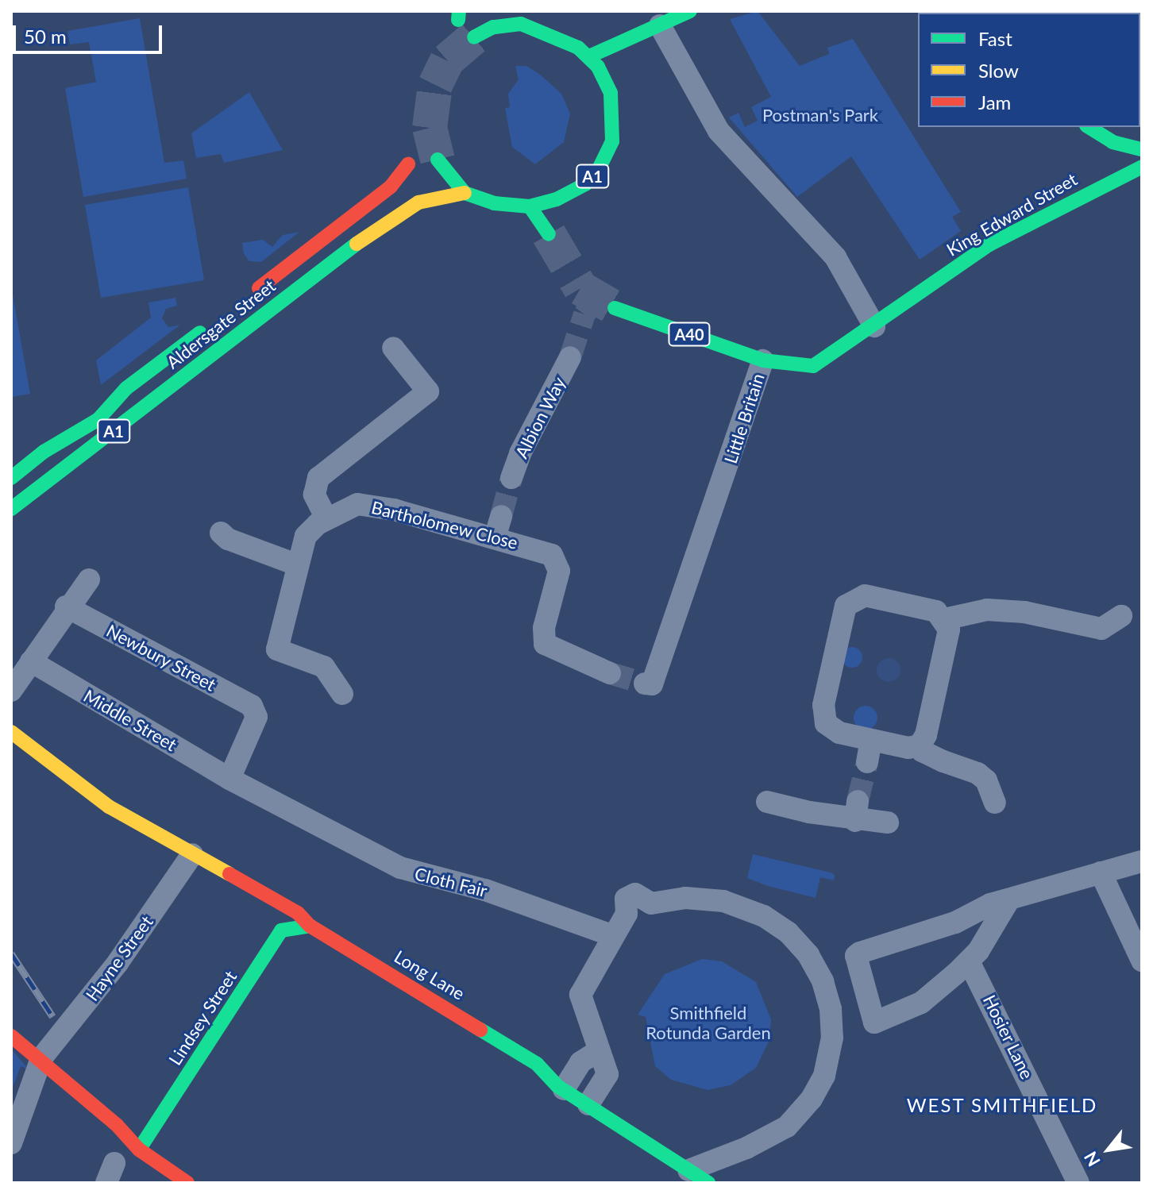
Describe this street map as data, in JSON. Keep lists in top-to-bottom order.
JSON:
{
  "streets": {
    "main road": [
      "A1",
      "King Edward Street",
      "Aldersgate Street",
      "A40",
      "Little Britain",
      "Long Lane",
      "Lindsey Street"
    ],
    "street": [
      "Albion Way",
      "Bartholomew Close",
      "Newbury Street",
      "Middle Street",
      "Cloth Fair",
      "Hayne Street",
      "Hosier Lane"
    ]
  },
  "crossings": [
    ["A1", "Aldersgate Street"],
    ["King Edward Street", "Little Britain"],
    ["A40", "Little Britain"],
    ["Newbury Street", "Middle Street"],
    ["Newbury Street", "Cloth Fair"],
    ["Middle Street", "Cloth Fair"],
    ["Hayne Street", "Long Lane"]
  ],
  "districts": ["WEST SMITHFIELD"],
  "parks": ["Postman's Park", "Smithfield Rotunda Garden"],
  "legend": ["Fast", "Slow", "Jam"],
  "scale_bar": "50 m",
  "north": "bottom left"
}
